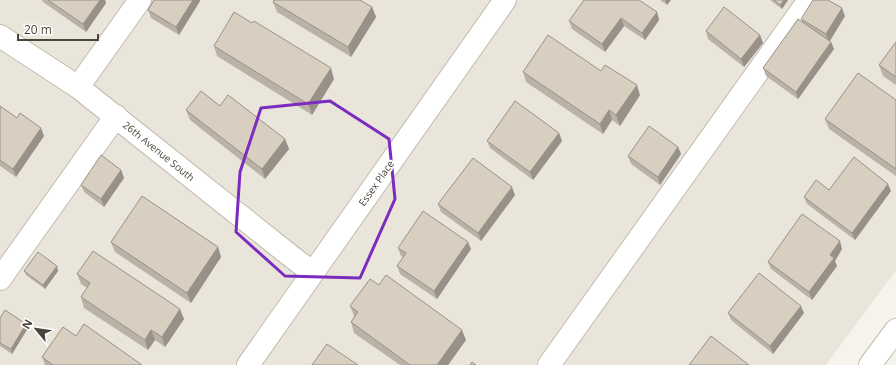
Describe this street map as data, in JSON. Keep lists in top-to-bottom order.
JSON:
{
  "streets": {
    "street": ["26th Avenue South", "Essex Place"]
  },
  "crossings": [
    ["26th Avenue South", "Essex Place"]
  ],
  "scale_bar": "20 m",
  "north": "top left"
}
